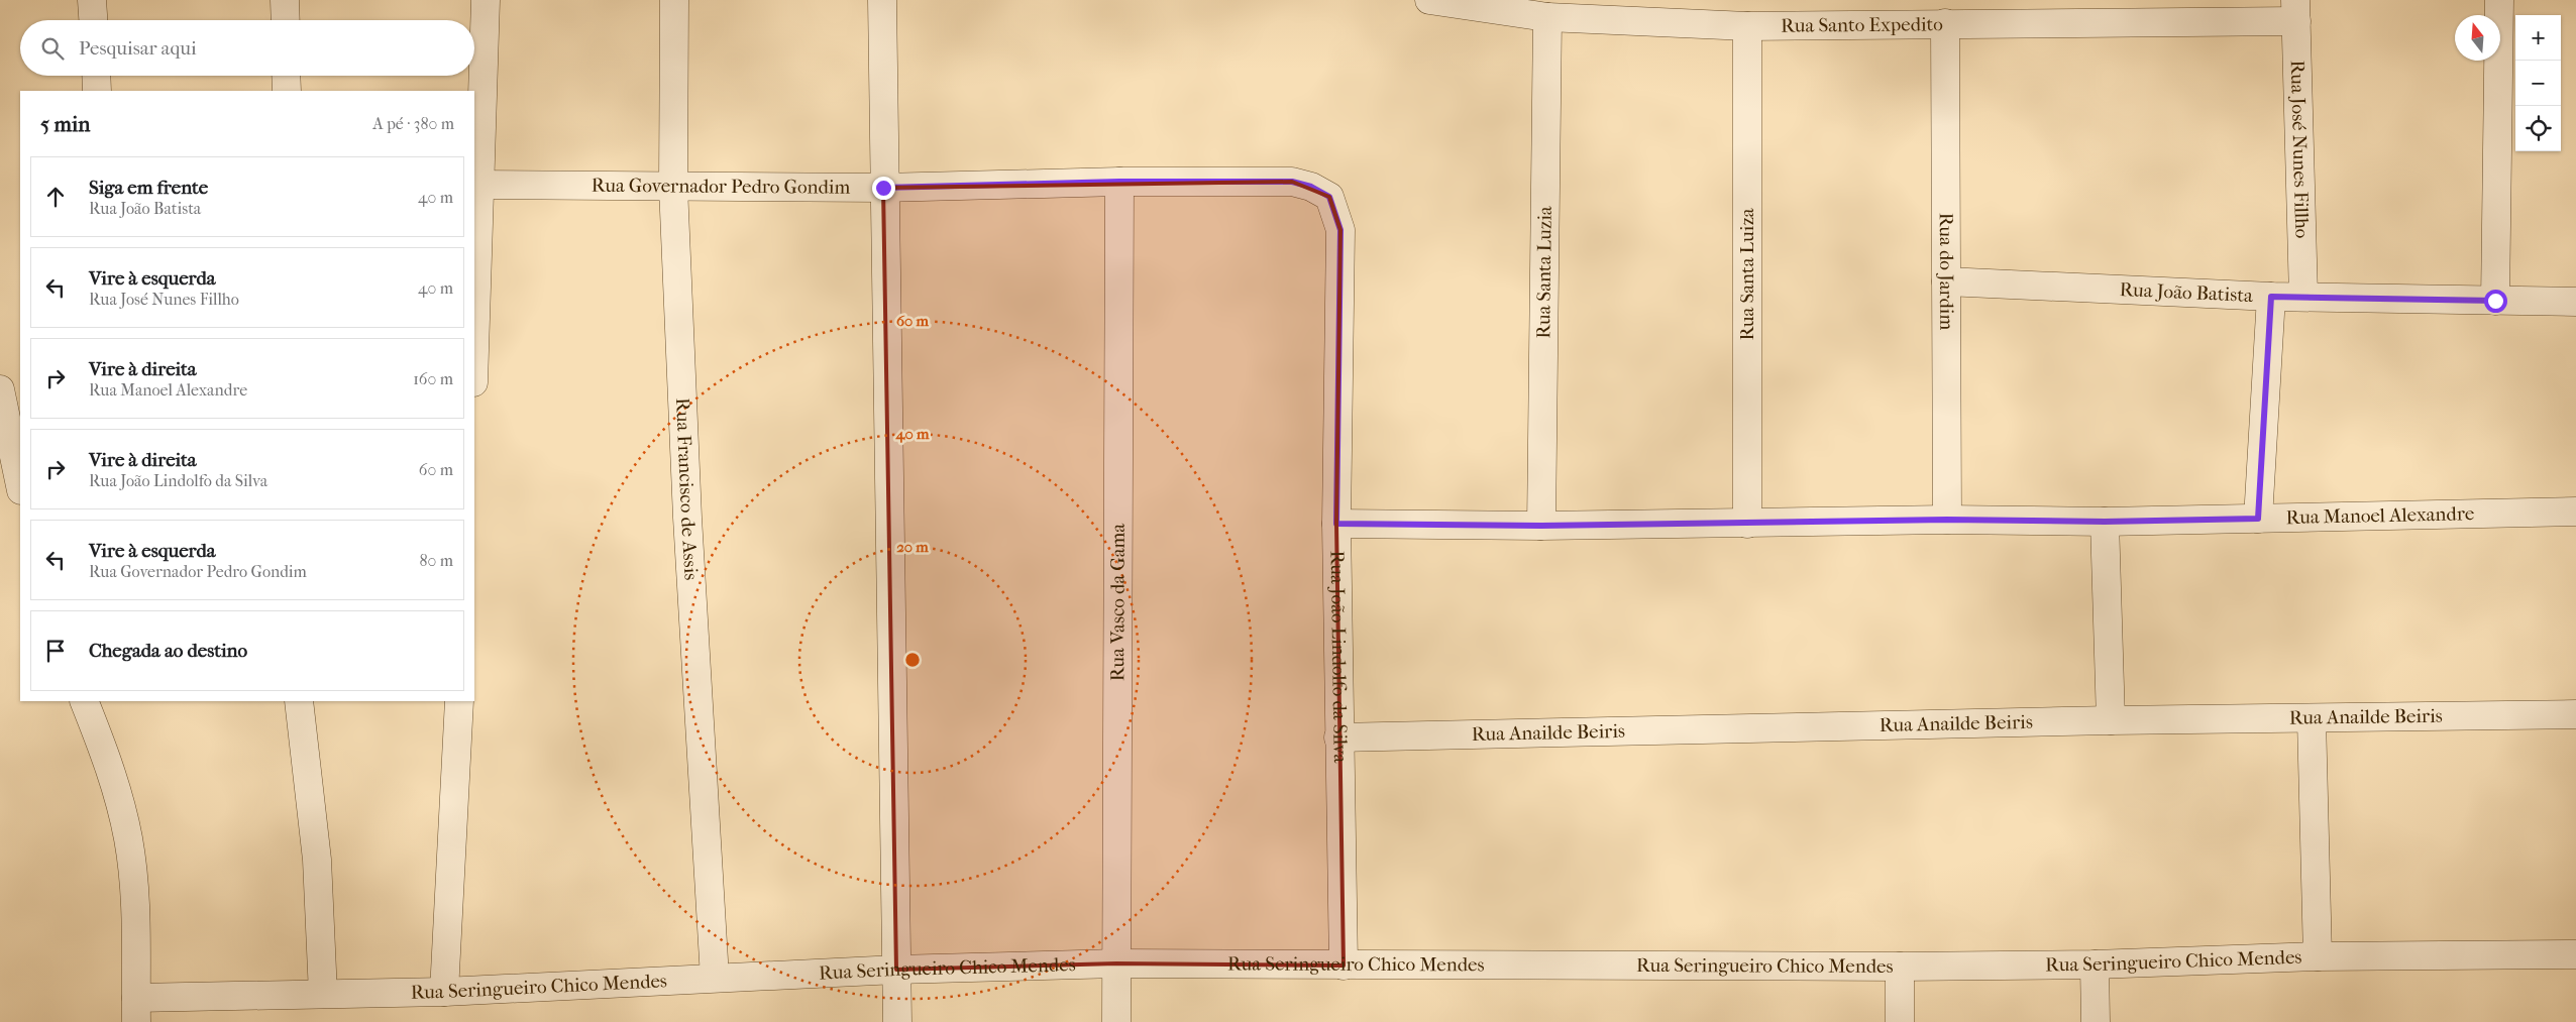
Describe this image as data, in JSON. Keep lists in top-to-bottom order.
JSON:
{
  "streets": {
    "street": [
      "Rua Santo Expedito",
      "Rua José Nunes Fillho",
      "Rua Governador Pedro Gondim",
      "Rua Santa Luzia",
      "Rua do Jardim",
      "Rua Santa Luiza",
      "Rua João Batista",
      "Rua Francisco de Assis",
      "Rua Manoel Alexandre",
      "Rua Vasco da Gama",
      "Rua João Lindolfo da Silva",
      "Rua Anailde Beiris",
      "Rua Seringueiro Chico Mendes"
    ]
  },
  "crossings": [
    ["Rua Santo Expedito", "Rua José Nunes Fillho"],
    ["Rua Santo Expedito", "Rua Santa Luzia"],
    ["Rua Santo Expedito", "Rua do Jardim"],
    ["Rua Santo Expedito", "Rua Santa Luiza"],
    ["Rua José Nunes Fillho", "Rua João Batista"],
    ["Rua Governador Pedro Gondim", "Rua Francisco de Assis"],
    ["Rua Governador Pedro Gondim", "Rua Vasco da Gama"],
    ["Rua Governador Pedro Gondim", "Rua João Lindolfo da Silva"],
    ["Rua Santa Luzia", "Rua Manoel Alexandre"],
    ["Rua do Jardim", "Rua João Batista"],
    ["Rua do Jardim", "Rua Manoel Alexandre"],
    ["Rua Santa Luiza", "Rua Manoel Alexandre"],
    ["Rua Francisco de Assis", "Rua Seringueiro Chico Mendes"],
    ["Rua Manoel Alexandre", "Rua João Lindolfo da Silva"],
    ["Rua Vasco da Gama", "Rua Seringueiro Chico Mendes"],
    ["Rua João Lindolfo da Silva", "Rua Anailde Beiris"],
    ["Rua João Lindolfo da Silva", "Rua Seringueiro Chico Mendes"]
  ],
  "north": "top",
  "page": {
    "map_buttons": ["+", "−"],
    "search": "Pesquisar aqui",
    "heading": ["5 min", "A pé · 380 m"],
    "list": [
      ["Siga em frente", "Rua João Batista", "40 m"],
      ["Vire à esquerda", "Rua José Nunes Fillho", "40 m"],
      ["Vire à direita", "Rua Manoel Alexandre", "160 m"],
      ["Vire à direita", "Rua João Lindolfo da Silva", "60 m"],
      ["Vire à esquerda", "Rua Governador Pedro Gondim", "80 m"],
      "Chegada ao destino"
    ]
  },
  "rings": ["60 m", "40 m", "20 m"]
}
